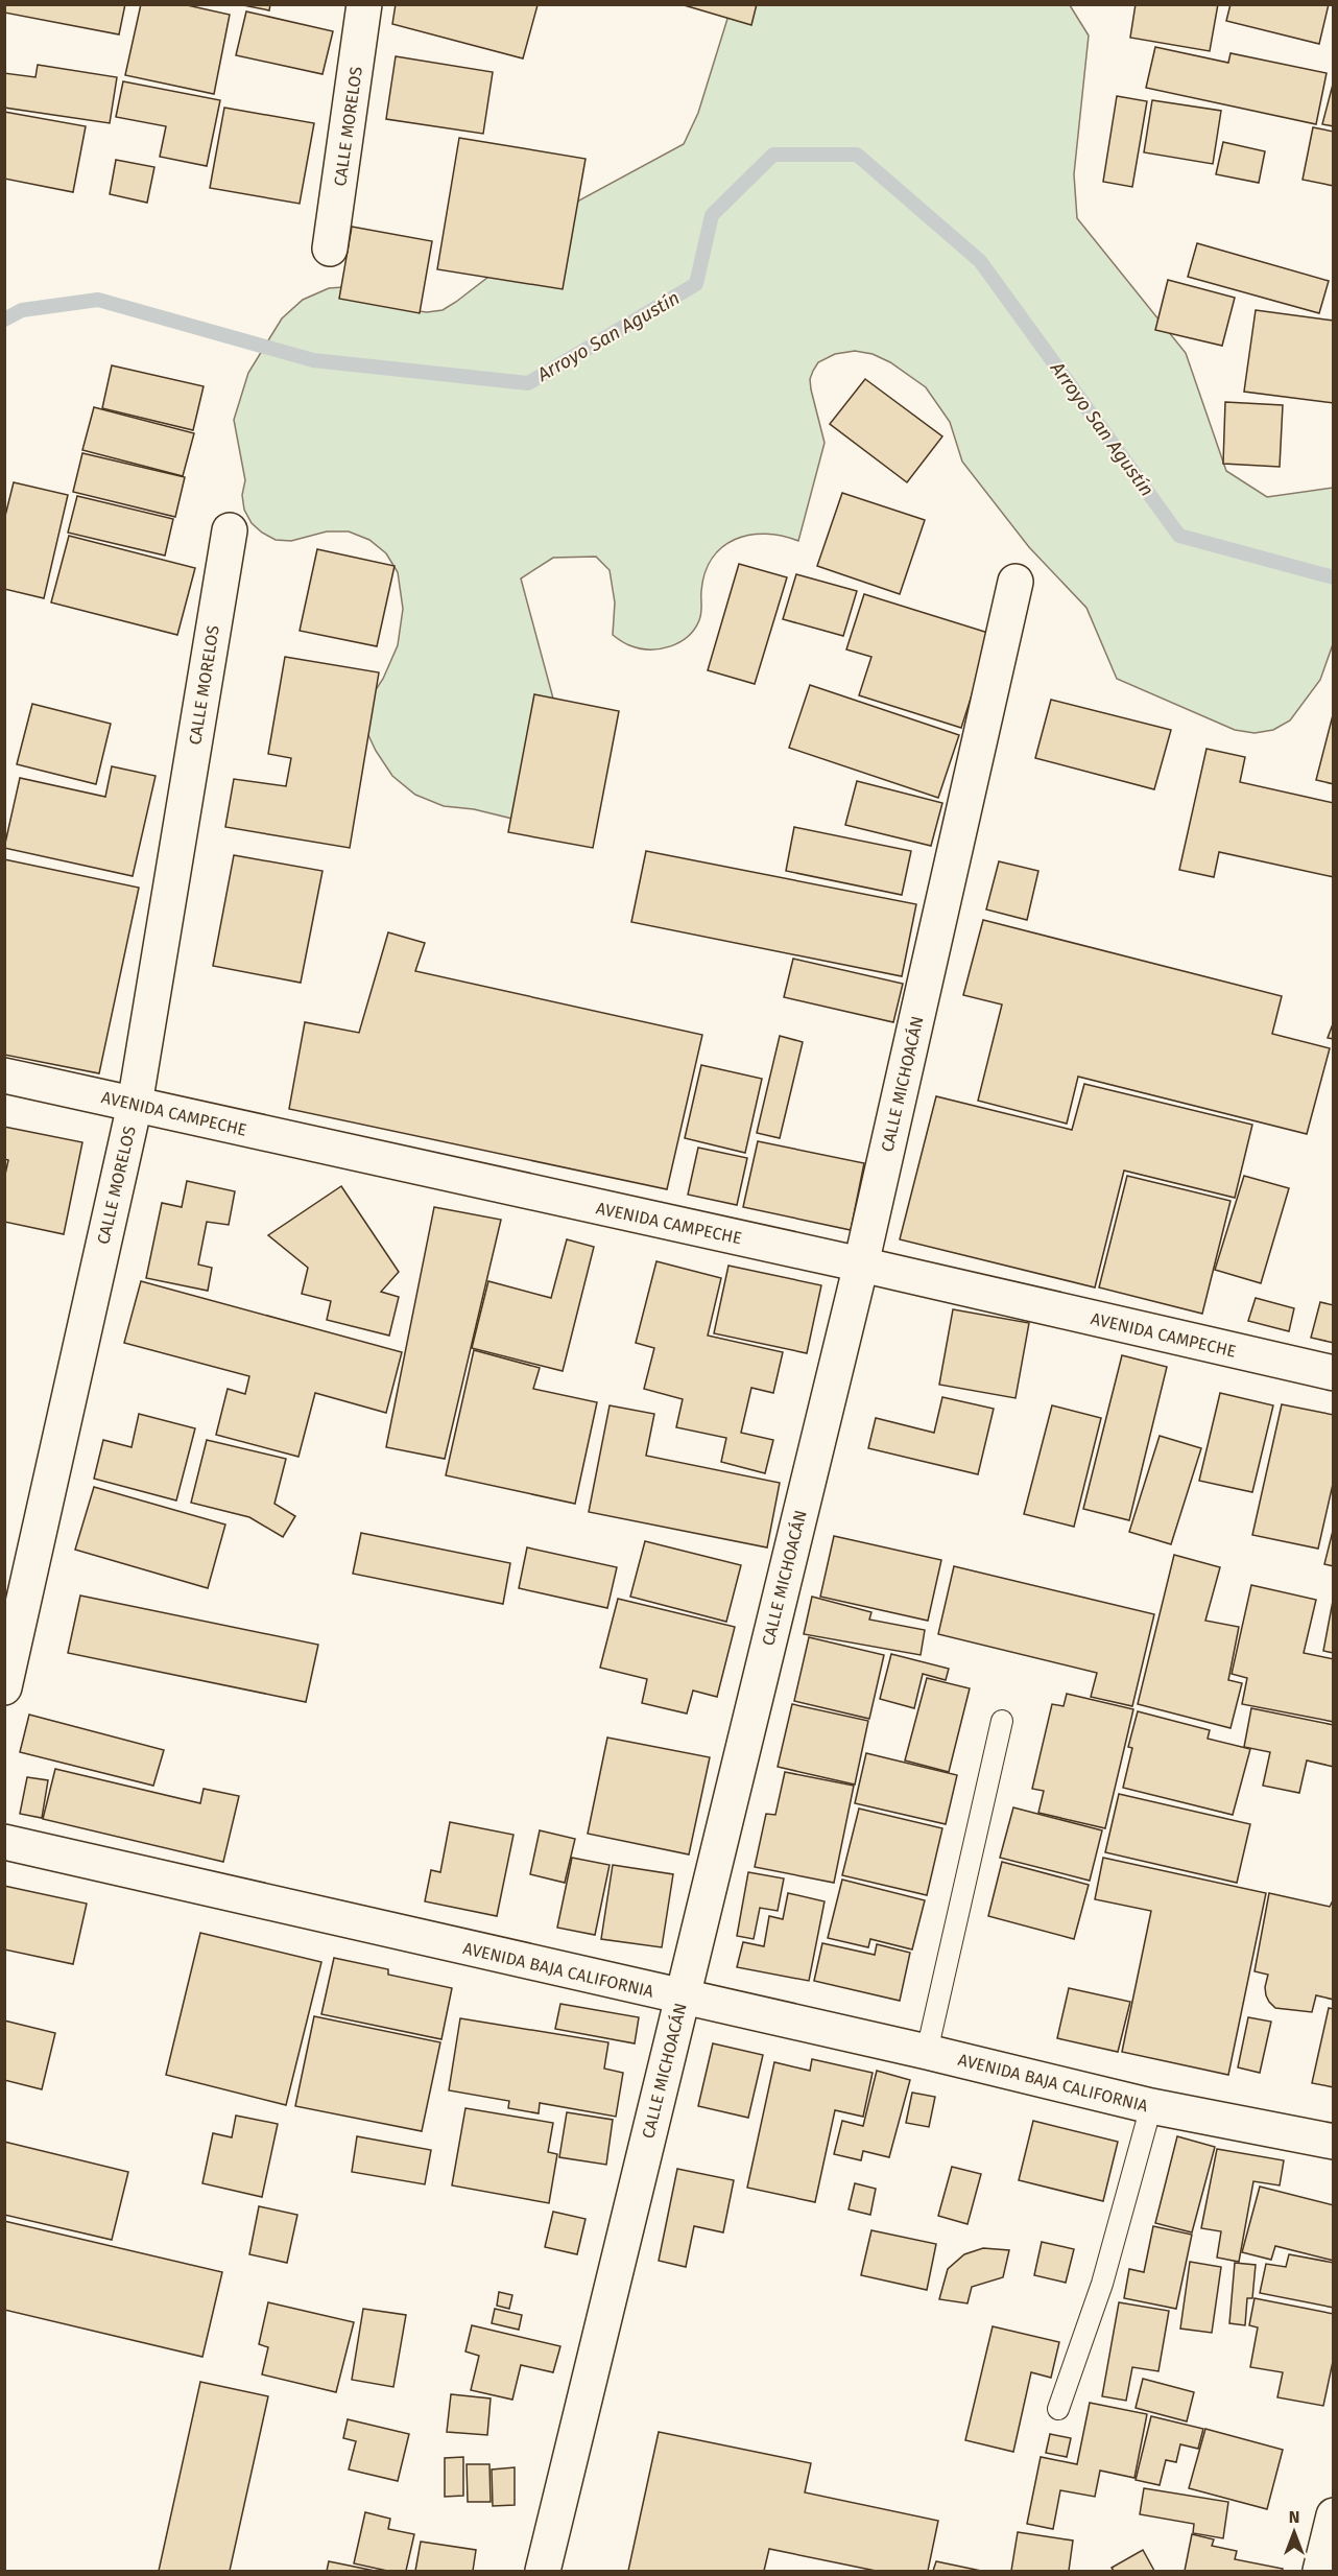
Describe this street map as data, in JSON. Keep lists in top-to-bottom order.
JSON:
{
  "streets": {
    "street": [
      "CALLE MORELOS",
      "CALLE MICHOACÁN",
      "AVENIDA CAMPECHE",
      "AVENIDA BAJA CALIFORNIA"
    ]
  },
  "crossings": [
    ["CALLE MORELOS", "AVENIDA CAMPECHE"],
    ["CALLE MICHOACÁN", "AVENIDA CAMPECHE"],
    ["CALLE MICHOACÁN", "AVENIDA BAJA CALIFORNIA"]
  ],
  "water": ["Arroyo San Agustín"],
  "north": "top"
}
